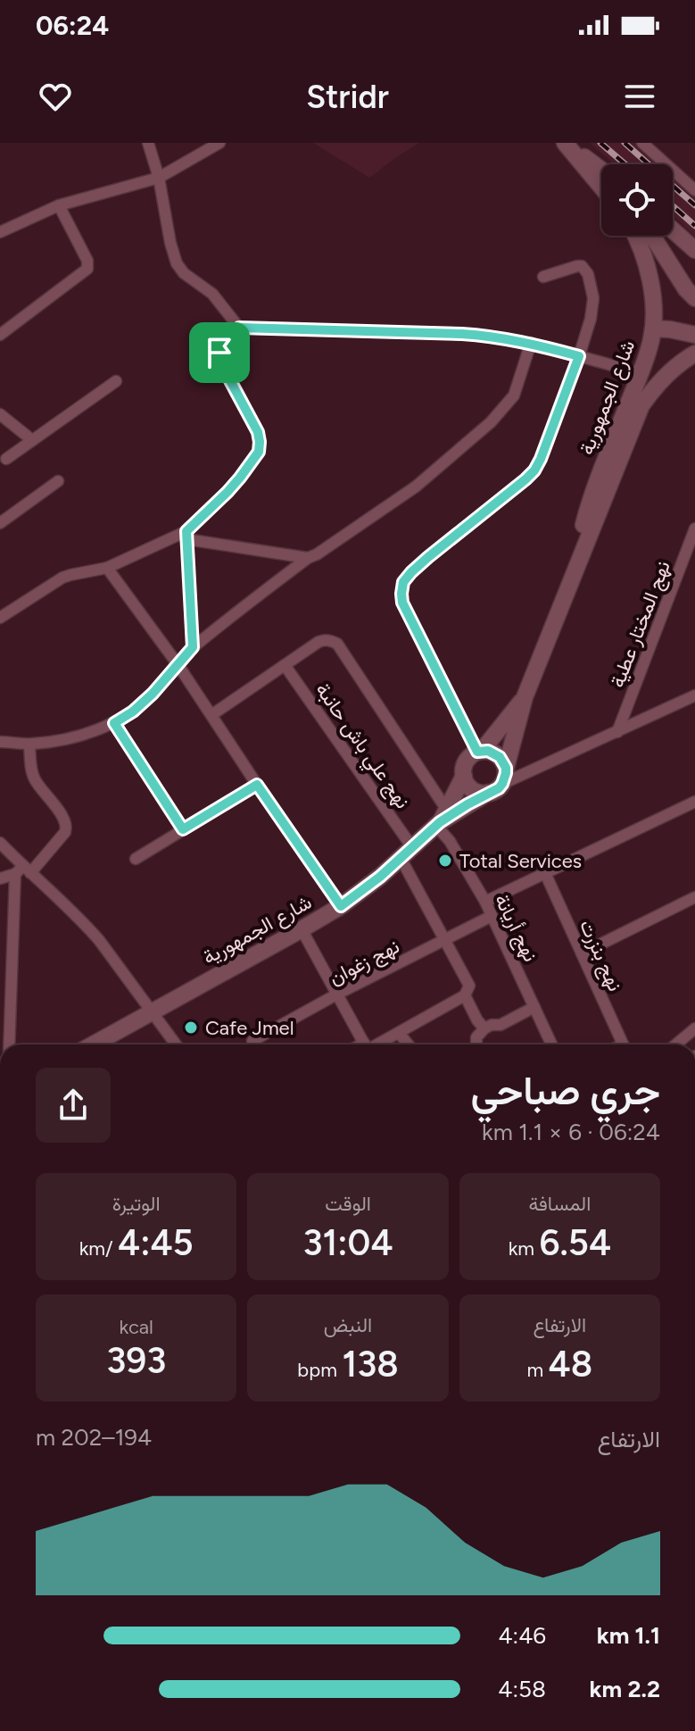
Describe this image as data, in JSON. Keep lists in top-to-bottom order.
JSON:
{
  "streets": {
    "main road": ["شارع الجمهورية"],
    "street": [
      "نهج المختار عطية",
      "نهج علي باش حانبة",
      "نهج أريانة",
      "نهج بنزرت",
      "نهج زغوان"
    ]
  },
  "crossings": [
    ["شارع الجمهورية", "نهج علي باش حانبة"],
    ["شارع الجمهورية", "نهج أريانة"],
    ["نهج علي باش حانبة", "نهج أريانة"],
    ["نهج علي باش حانبة", "نهج زغوان"],
    ["نهج أريانة", "نهج زغوان"]
  ],
  "places": ["Total Services", "Cafe Jmel"],
  "page": {
    "status": "06:24",
    "header": "Stridr",
    "heading": ["جري صباحي", "06:24 · 6 × 1.1 km"],
    "stats": [
      ["المسافة", "6.54 km"],
      ["الوقت", "31:04"],
      ["الوتيرة", "4:45 /km"],
      ["الارتفاع", "48 m"],
      ["النبض", "138 bpm"],
      ["kcal", "393"]
    ],
    "chart": ["الارتفاع", "194–202 m"],
    "list": [
      {
        "name": "1.1 km",
        "note": "4:46"
      },
      {
        "name": "2.2 km",
        "note": "4:58"
      }
    ]
  }
}
